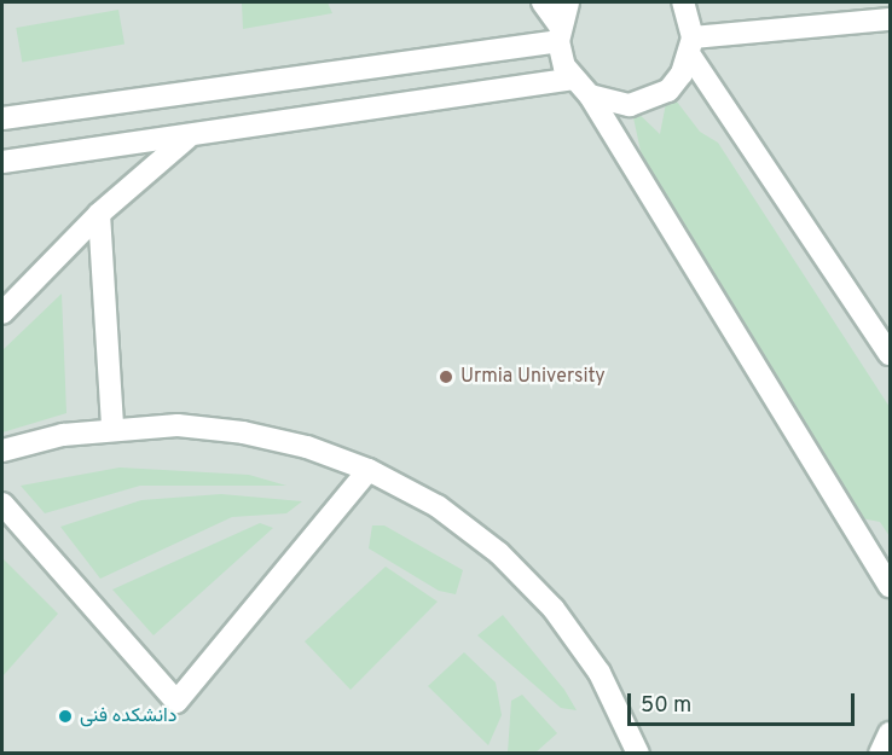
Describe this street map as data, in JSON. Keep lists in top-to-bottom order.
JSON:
{
  "places": ["Urmia University", "دانشکده فنی"],
  "scale_bar": "50 m"
}
